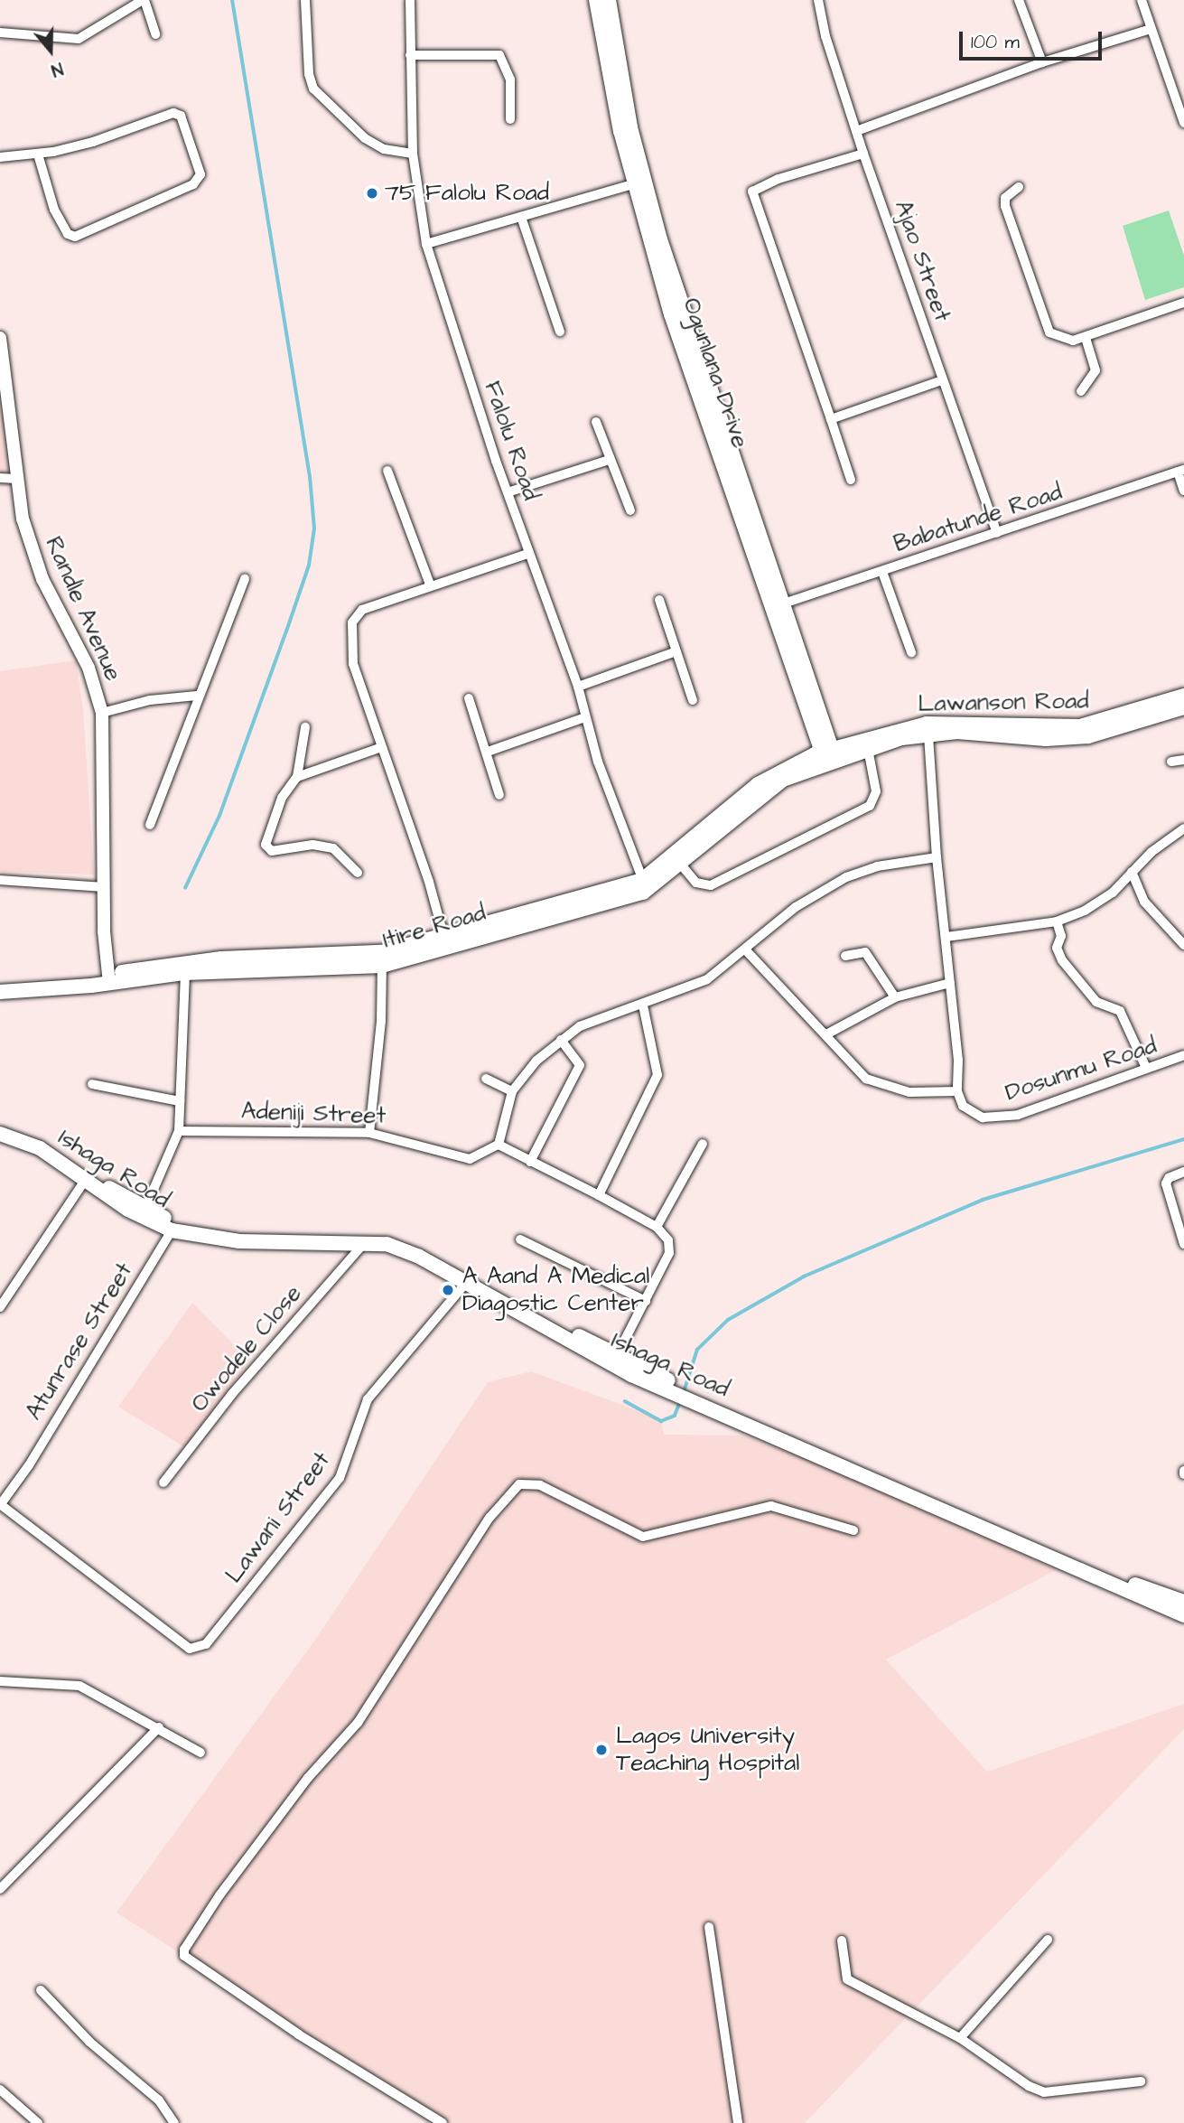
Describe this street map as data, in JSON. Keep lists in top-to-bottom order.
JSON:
{
  "streets": {
    "main road": [
      "Ogunlana Drive",
      "Lawanson Road",
      "Itire Road",
      "Ishaga Road"
    ],
    "street": [
      "Ajao Street",
      "Falolu Road",
      "Babatunde Road",
      "Randle Avenue",
      "Dosunmu Road",
      "Adeniji Street",
      "Atunrase Street",
      "Owodele Close",
      "Lawani Street"
    ]
  },
  "crossings": [
    ["Ajao Street", "Babatunde Road"],
    ["Ogunlana Drive", "Babatunde Road"],
    ["Ogunlana Drive", "Lawanson Road"],
    ["Ogunlana Drive", "Itire Road"],
    ["Falolu Road", "Itire Road"],
    ["Randle Avenue", "Itire Road"],
    ["Lawanson Road", "Itire Road"],
    ["Ishaga Road", "Atunrase Street"],
    ["Ishaga Road", "Owodele Close"],
    ["Ishaga Road", "Lawani Street"],
    ["Atunrase Street", "Lawani Street"]
  ],
  "places": ["75 Falolu Road", "A Aand A Medical Diagostic Center", "Lagos University Teaching Hospital"],
  "scale_bar": "100 m",
  "north": "bottom"
}
